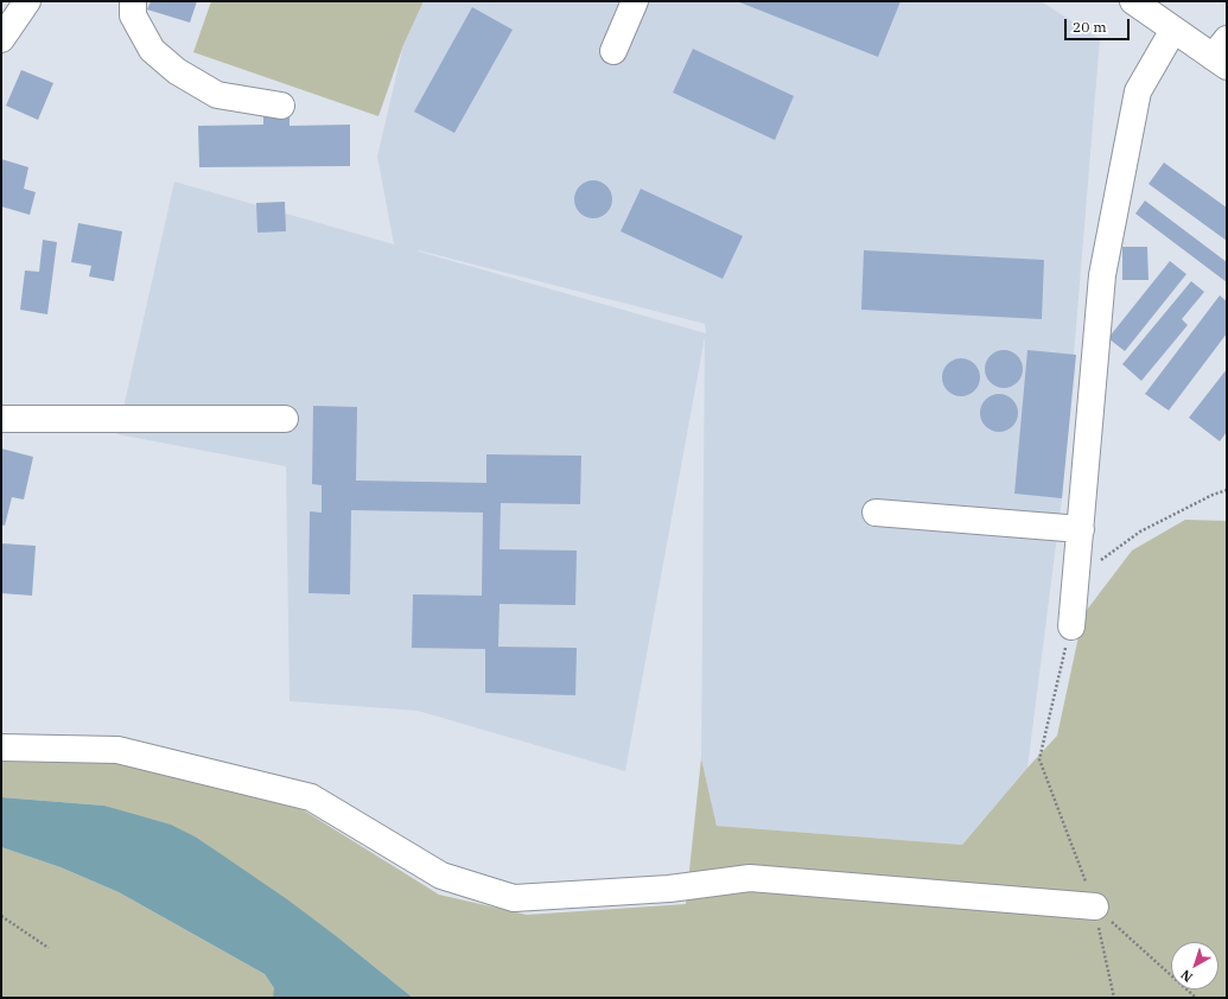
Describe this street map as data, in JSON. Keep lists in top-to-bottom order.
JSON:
{
  "scale_bar": "20 m",
  "north": "bottom left"
}
